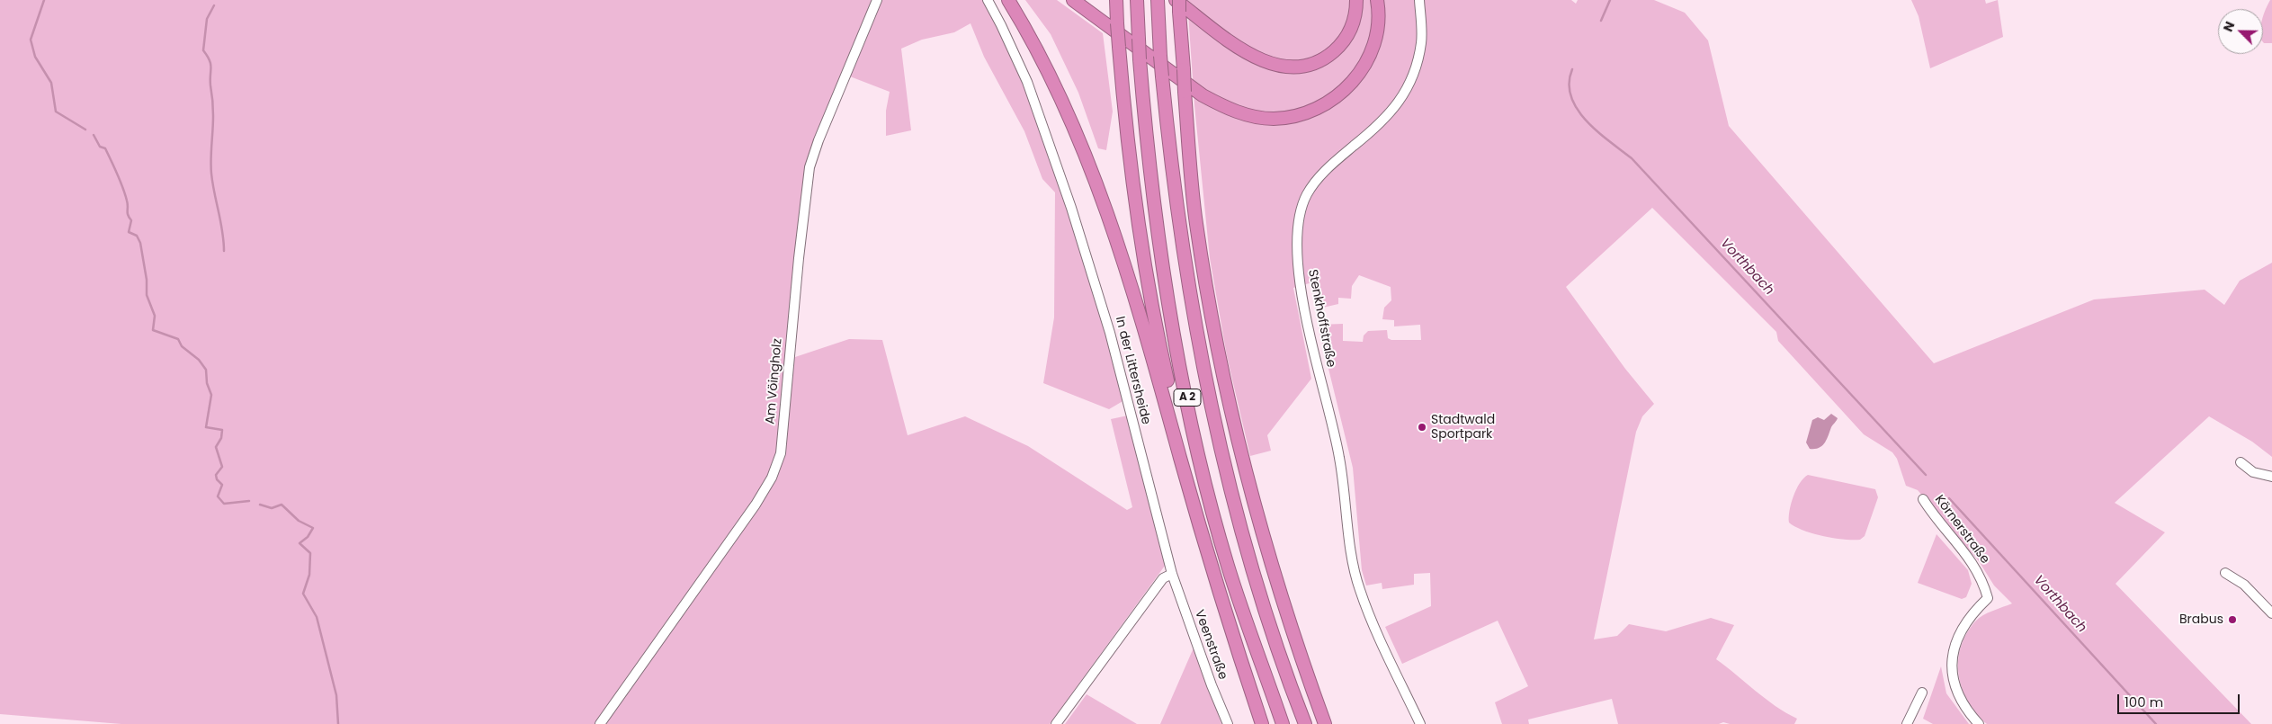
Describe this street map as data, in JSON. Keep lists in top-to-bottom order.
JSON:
{
  "streets": {
    "highway": ["A 2"],
    "street": [
      "Stenkhoffstraße",
      "In der Littersheide",
      "Am Vöingholz",
      "Körnerstraße",
      "Veenstraße"
    ]
  },
  "crossings": [
    ["In der Littersheide", "Veenstraße"]
  ],
  "water": ["Vorthbach"],
  "places": ["Stadtwald Sportpark", "Brabus"],
  "scale_bar": "100 m",
  "north": "top left"
}
